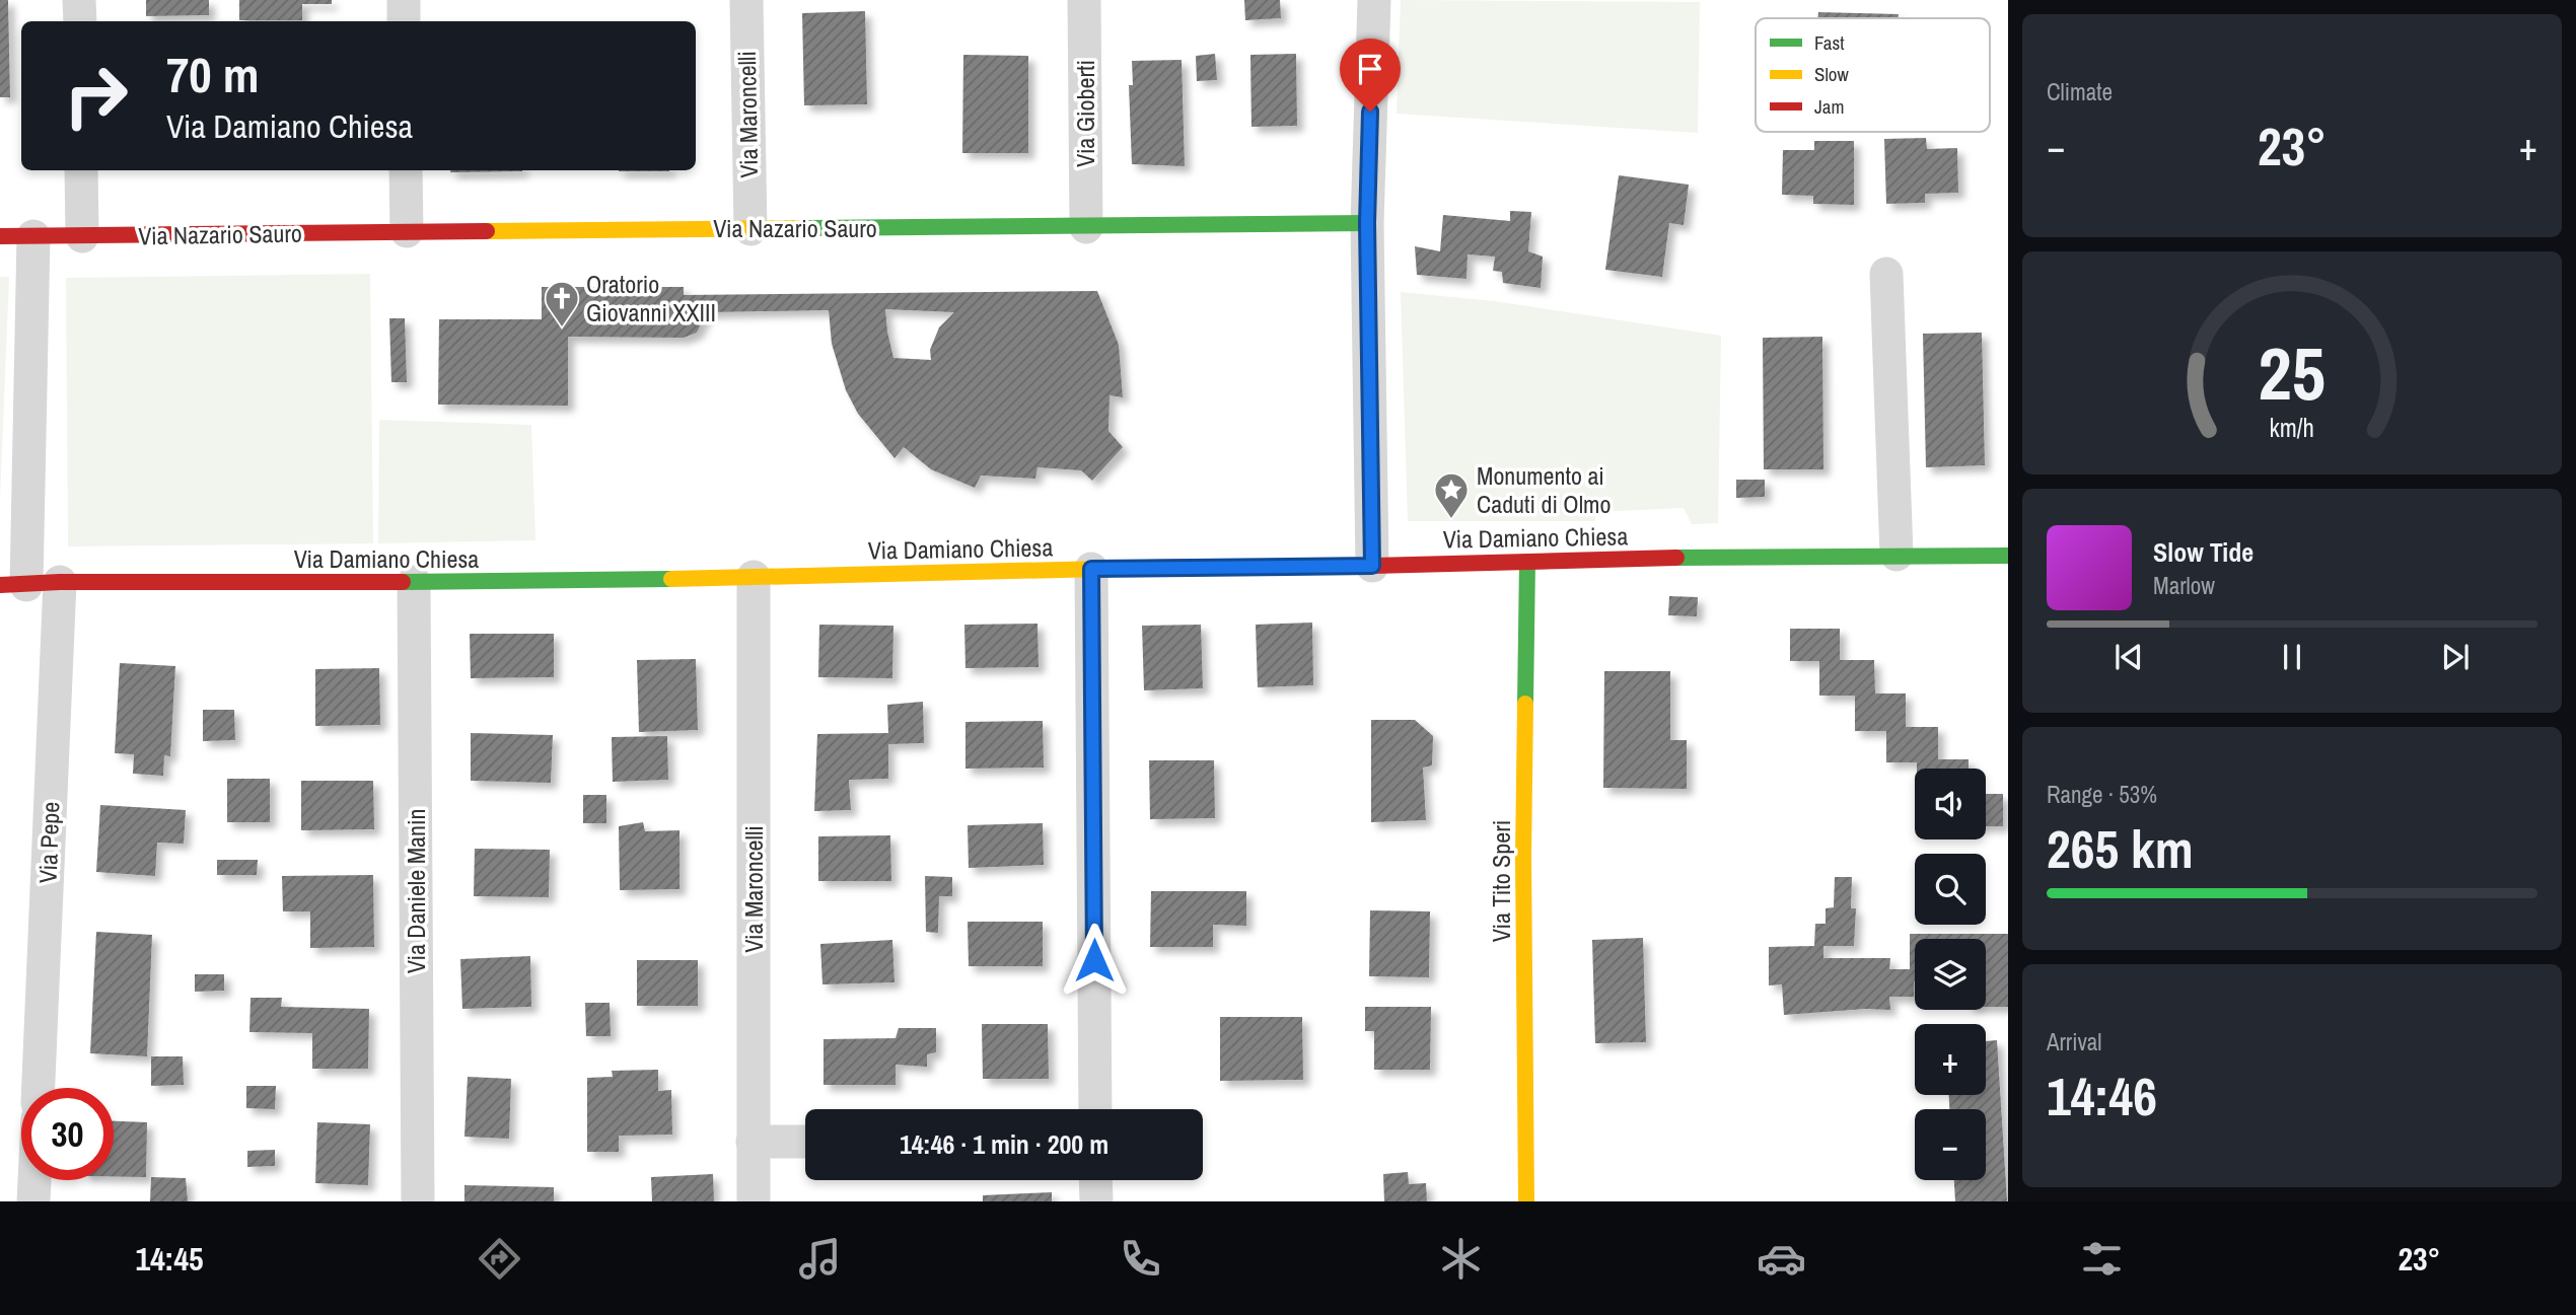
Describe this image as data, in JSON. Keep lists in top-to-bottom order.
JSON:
{
  "streets": {
    "street": [
      "Via Gioberti",
      "Via Maroncelli",
      "Via Nazario Sauro",
      "Via Damiano Chiesa",
      "Via Pepe",
      "Via Tito Speri",
      "Via Daniele Manin"
    ]
  },
  "crossings": [
    ["Via Gioberti", "Via Nazario Sauro"],
    ["Via Maroncelli", "Via Nazario Sauro"],
    ["Via Maroncelli", "Via Damiano Chiesa"],
    ["Via Damiano Chiesa", "Via Pepe"],
    ["Via Damiano Chiesa", "Via Tito Speri"],
    ["Via Damiano Chiesa", "Via Daniele Manin"]
  ],
  "places": {
    "church": ["Oratorio Giovanni XXIII"],
    "place": ["Monumento ai Caduti di Olmo"]
  },
  "legend": ["Fast", "Slow", "Jam"],
  "page": {
    "tile": [
      "Climate",
      ["Range · 53%", "265 km"],
      ["Arrival", "14:46"]
    ],
    "turn": ["70 m", "Via Damiano Chiesa"],
    "heat": ["−", "23°", "+"],
    "song": ["Slow Tide", "Marlow"],
    "map_buttons": ["+", "−"],
    "limit": "30",
    "trip": "14:46 · 1 min · 200 m",
    "tabs": ["14:45", "23°"],
    "gauge": ["25", "km/h"]
  }
}
